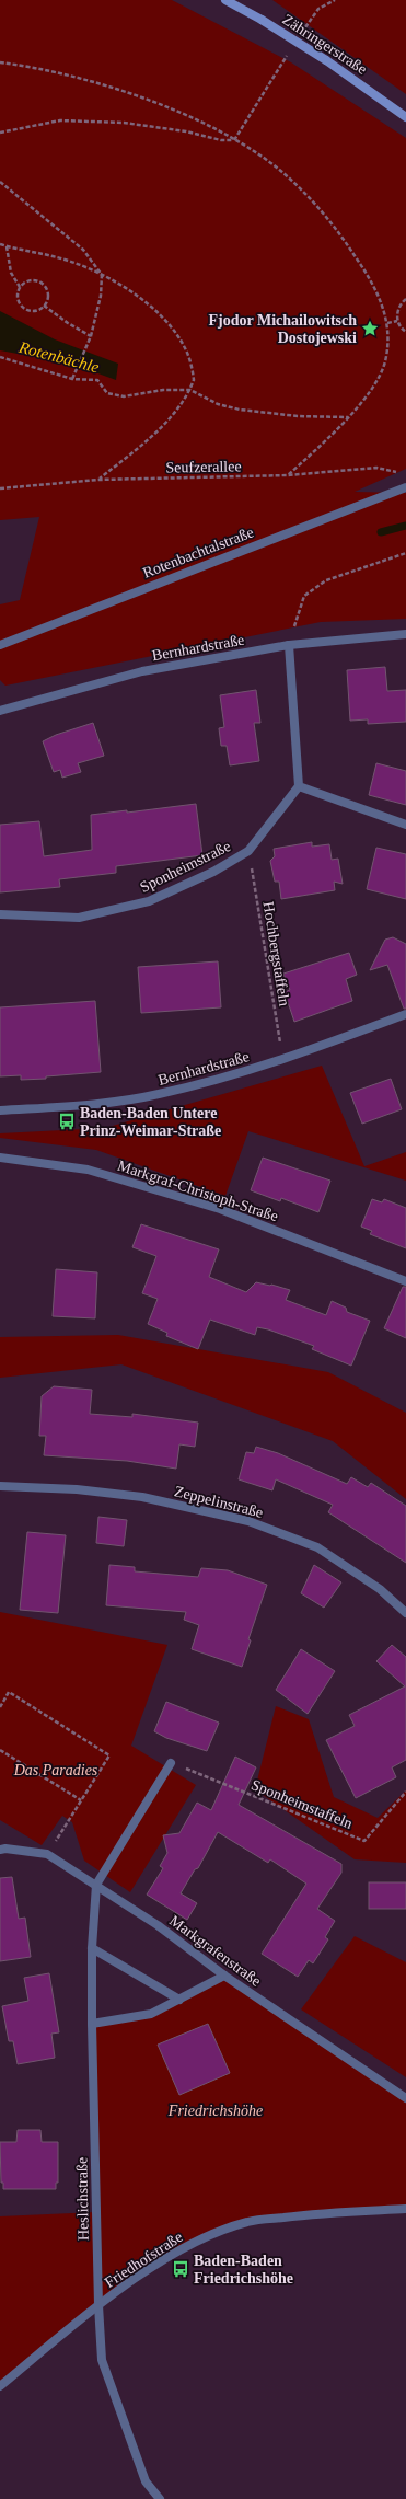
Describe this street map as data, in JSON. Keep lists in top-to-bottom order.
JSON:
{
  "streets": {
    "main road": ["Zähringerstraße"],
    "street": [
      "Rotenbachtalstraße",
      "Bernhardstraße",
      "Sponheimstraße",
      "Markgraf-Christoph-Straße",
      "Zeppelinstraße",
      "Markgrafenstraße",
      "Heslichstraße",
      "Friedhofstraße"
    ],
    "path": ["Seufzerallee", "Hochbergstaffeln", "Sponheimstaffeln"]
  },
  "crossings": [
    ["Bernhardstraße", "Hochbergstaffeln"],
    ["Sponheimstraße", "Hochbergstaffeln"],
    ["Markgrafenstraße", "Heslichstraße"],
    ["Heslichstraße", "Friedhofstraße"]
  ],
  "water": ["Rotenbächle"],
  "parks": ["Das Paradies", "Friedrichshöhe"],
  "places": {
    "place": ["Fjodor Michailowitsch Dostojewski"],
    "bus stop": ["Baden-Baden Untere Prinz-Weimar-Straße", "Baden-Baden Friedrichshöhe"]
  }
}
